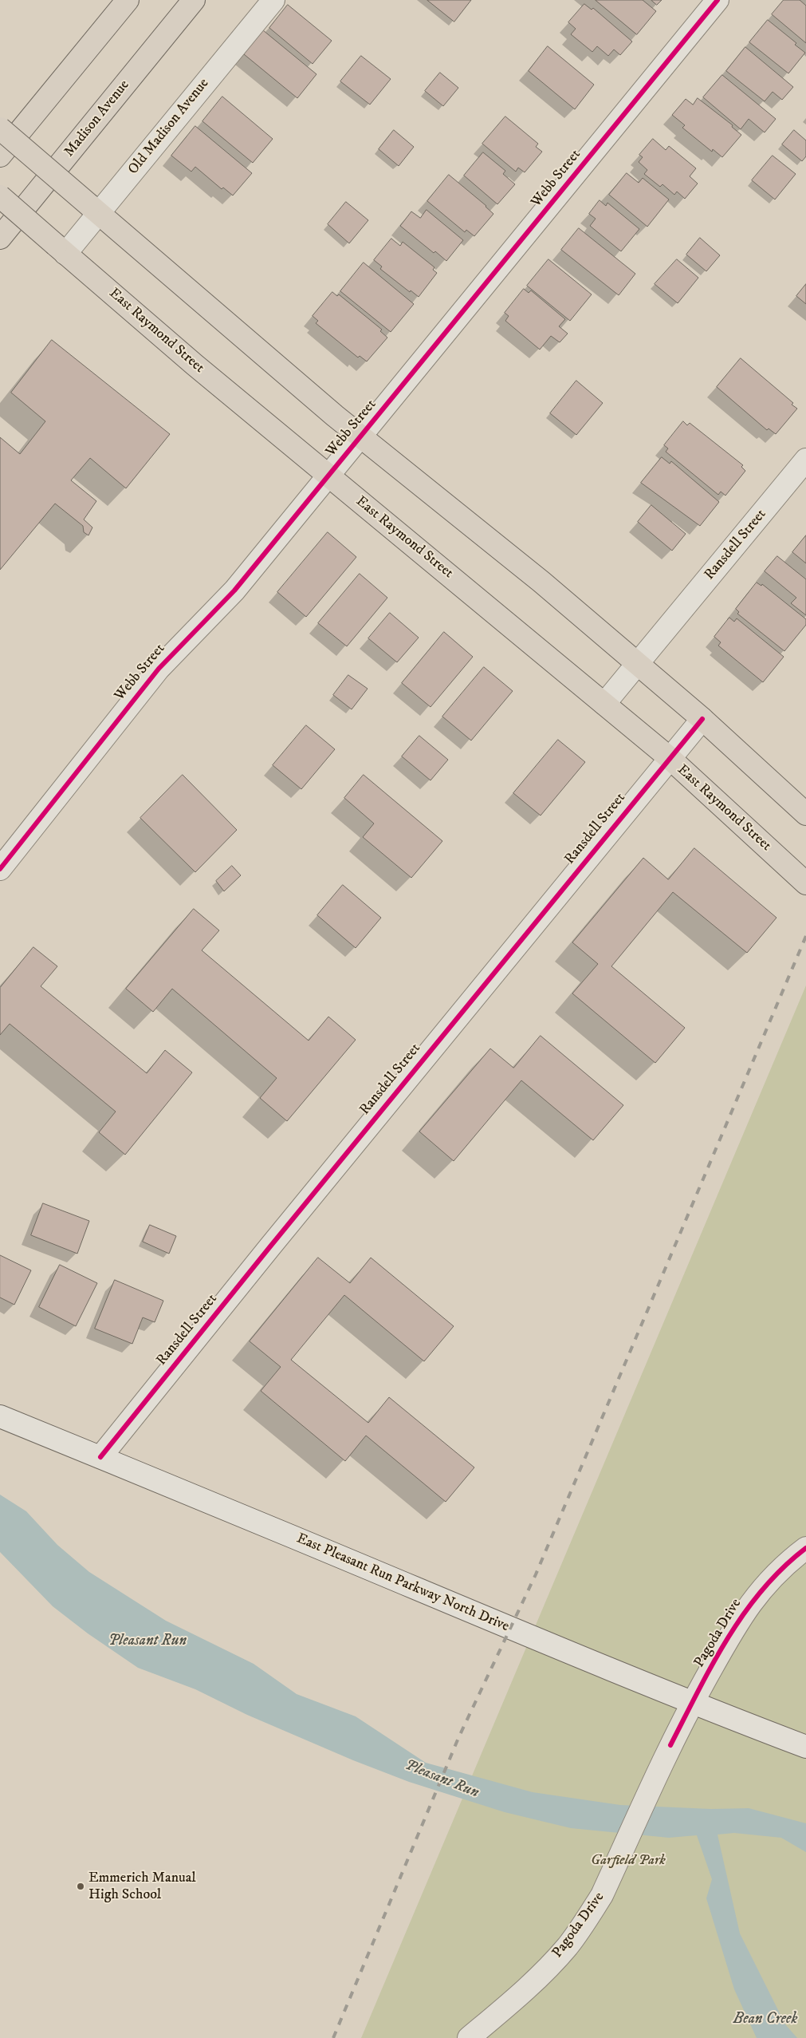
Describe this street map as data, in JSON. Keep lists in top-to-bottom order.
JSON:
{
  "streets": {
    "main road": ["Madison Avenue", "East Raymond Street"],
    "street": [
      "Old Madison Avenue",
      "Webb Street",
      "Ransdell Street",
      "East Pleasant Run Parkway North Drive",
      "Pagoda Drive"
    ]
  },
  "crossings": [
    ["Old Madison Avenue", "East Raymond Street"],
    ["Webb Street", "East Raymond Street"],
    ["East Raymond Street", "Ransdell Street"],
    ["Ransdell Street", "East Pleasant Run Parkway North Drive"],
    ["East Pleasant Run Parkway North Drive", "Pagoda Drive"]
  ],
  "water": ["Pleasant Run", "Bean Creek"],
  "parks": ["Garfield Park"],
  "places": ["Emmerich Manual High School"]
}
